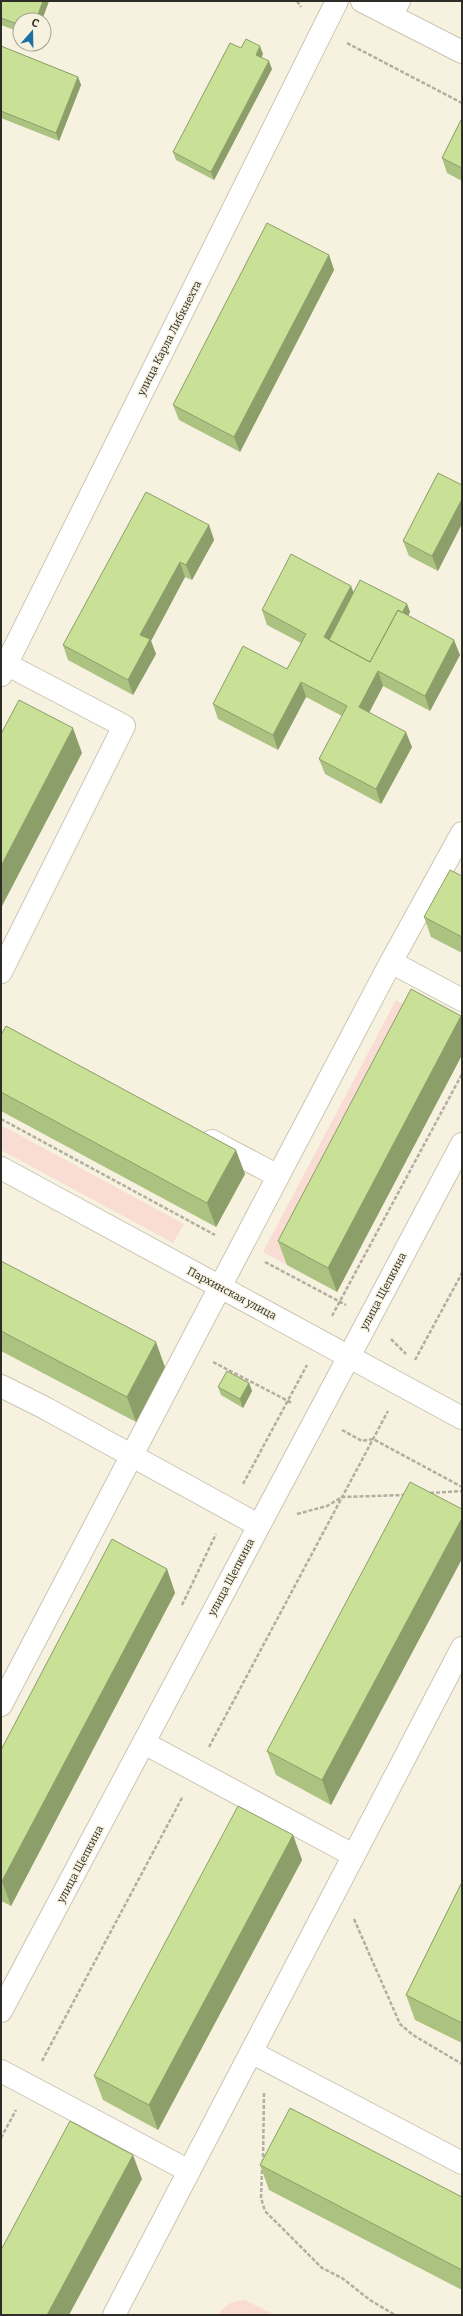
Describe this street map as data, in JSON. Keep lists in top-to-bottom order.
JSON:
{
  "streets": {
    "street": ["улица Карла Либкнехта", "улица Щепкина", "Пархинская улица"]
  },
  "crossings": [
    ["улица Щепкина", "Пархинская улица"]
  ],
  "north": "top"
}
